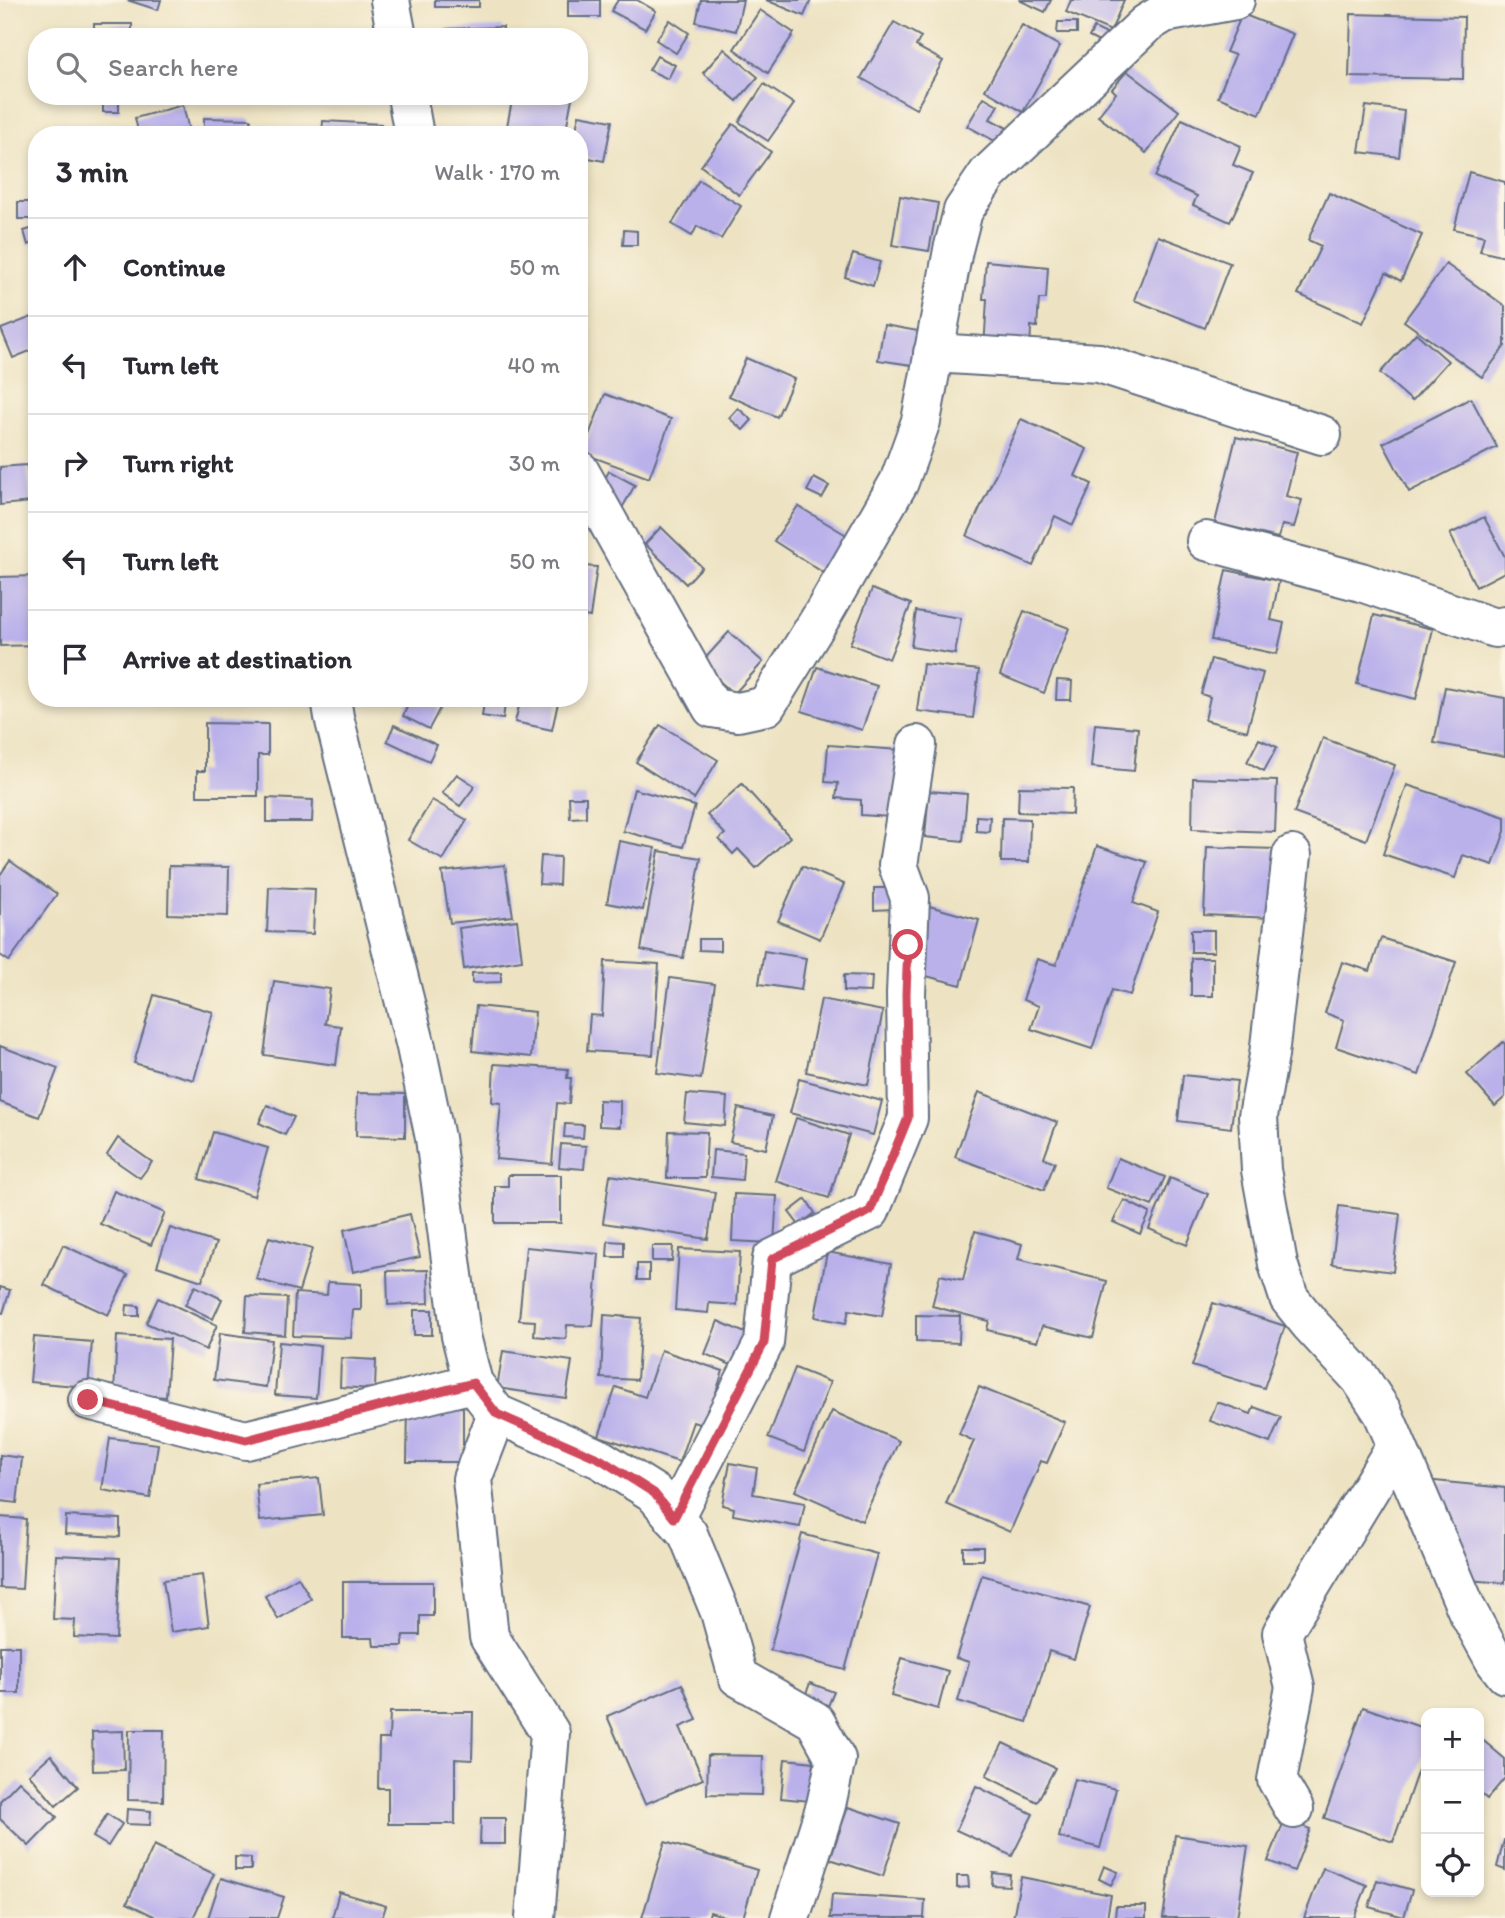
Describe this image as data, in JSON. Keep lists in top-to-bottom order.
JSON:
{
  "page": {
    "search": "Search here",
    "heading": ["3 min", "Walk · 170 m"],
    "list": [
      ["Continue", "50 m"],
      ["Turn left", "40 m"],
      ["Turn right", "30 m"],
      ["Turn left", "50 m"],
      "Arrive at destination"
    ],
    "map_buttons": ["+", "−"]
  }
}
